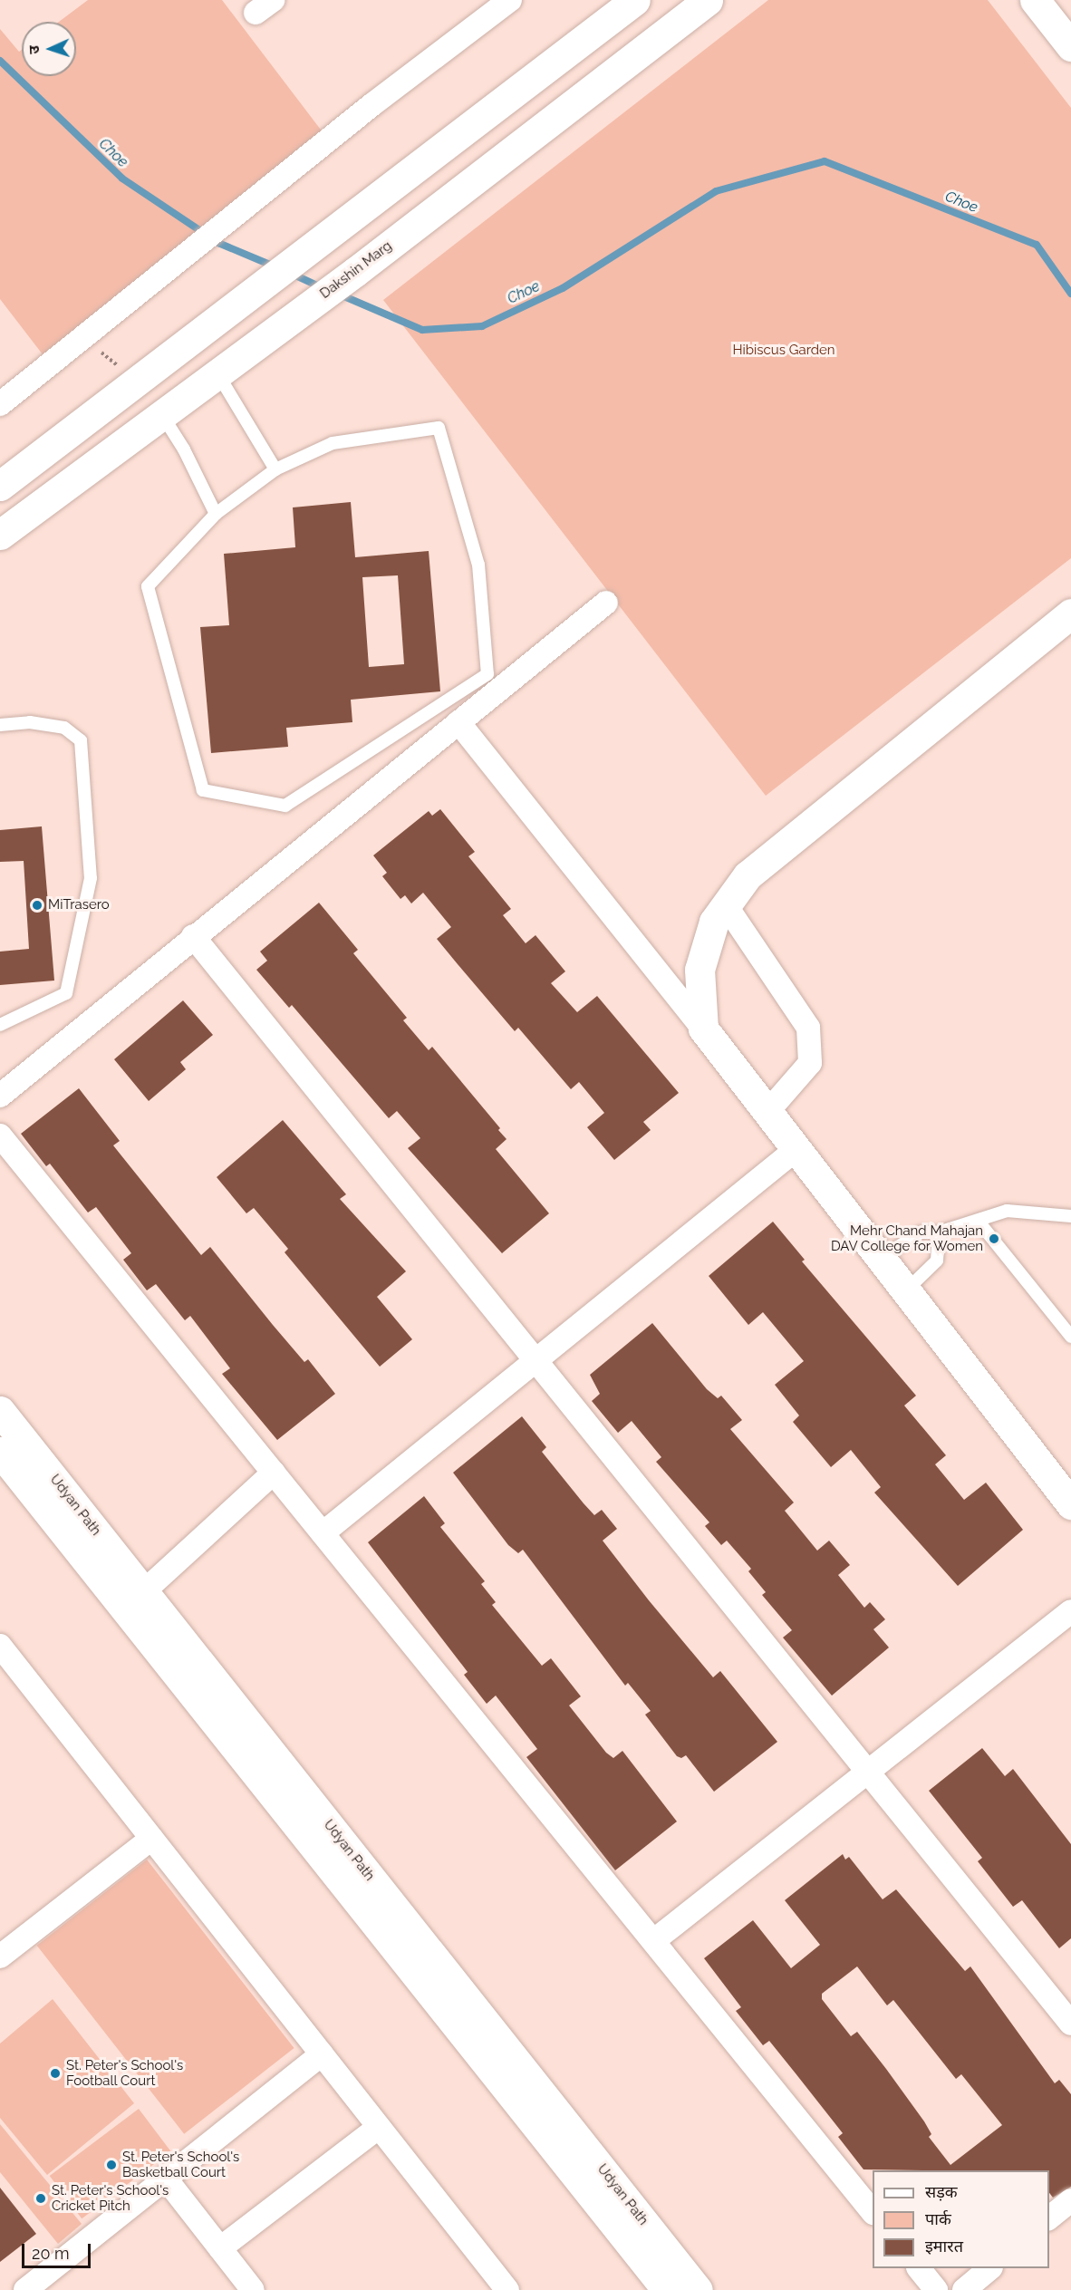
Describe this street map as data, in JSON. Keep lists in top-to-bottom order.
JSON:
{
  "streets": {
    "main road": ["Dakshin Marg", "Udyan Path"]
  },
  "water": ["Choe"],
  "parks": ["Hibiscus Garden"],
  "places": [
    "MiTrasero",
    "Mehr Chand Mahajan DAV College for Women",
    "St. Peter's School's Football Court",
    "St. Peter's School's Basketball Court",
    "St. Peter's School's Cricket Pitch"
  ],
  "legend": ["सड़क", "पार्क", "इमारत"],
  "scale_bar": "20 m",
  "north": "left"
}
